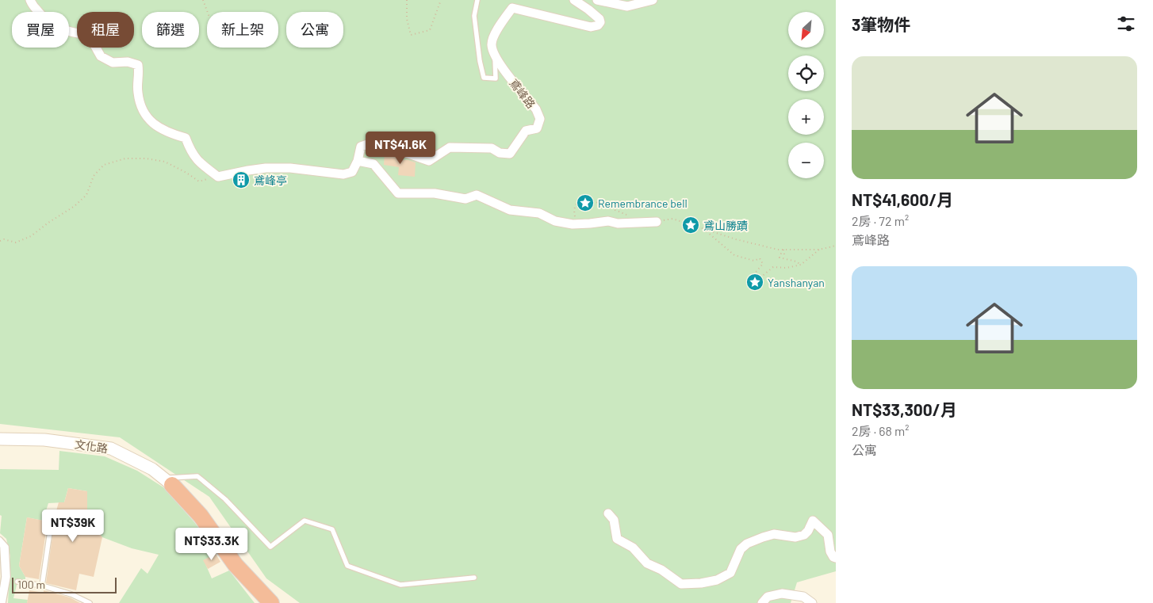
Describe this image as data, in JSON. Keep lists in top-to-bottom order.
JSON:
{
  "streets": {
    "street": ["鳶峰路", "文化路"]
  },
  "places": {
    "building": ["鳶峰亭"],
    "place": ["Remembrance bell", "鳶山勝蹟", "Yanshanyan"]
  },
  "scale_bar": "100 m",
  "north": "bottom left",
  "page": {
    "heading": "3筆物件",
    "map_buttons": ["+", "−"],
    "chip": [
      "買屋",
      "租屋",
      "篩選",
      "新上架",
      "公寓"
    ],
    "list": [
      {
        "name": "NT$41,600/月",
        "note": "2房 · 72 m² · 鳶峰路"
      },
      {
        "name": "NT$33,300/月",
        "note": "2房 · 68 m² · 公寓"
      }
    ],
    "price": ["NT$41.6K", "NT$39K", "NT$33.3K"],
    "scale": "100 m"
  }
}
